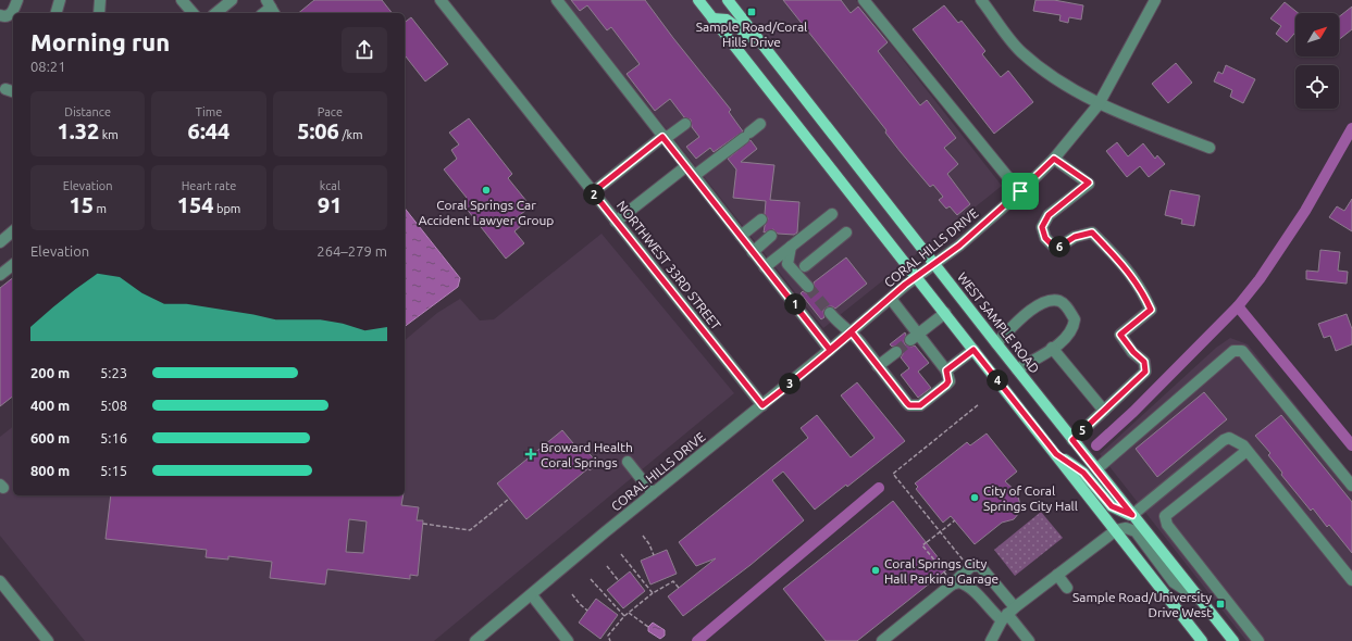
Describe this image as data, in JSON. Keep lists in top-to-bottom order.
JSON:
{
  "streets": {
    "main road": ["WEST SAMPLE ROAD"],
    "street": ["CORAL HILLS DRIVE", "NORTHWEST 33RD STREET"]
  },
  "crossings": [
    ["CORAL HILLS DRIVE", "NORTHWEST 33RD STREET"],
    ["CORAL HILLS DRIVE", "WEST SAMPLE ROAD"]
  ],
  "places": {
    "transit": ["Sample Road/Coral Hills Drive", "Sample Road/University Drive West"],
    "other": ["Coral Springs Car Accident Lawyer Group", "City of Coral Springs City Hall", "Coral Springs City Hall Parking Garage"],
    "health": ["Broward Health Coral Springs"]
  },
  "north": "top right",
  "page": {
    "heading": ["Morning run", "08:21"],
    "stats": [
      ["Distance", "1.32 km"],
      ["Time", "6:44"],
      ["Pace", "5:06 /km"],
      ["Elevation", "15 m"],
      ["Heart rate", "154 bpm"],
      ["kcal", "91"]
    ],
    "pins": [
      "2",
      "6",
      "1",
      "4",
      "3",
      "5"
    ],
    "chart": ["Elevation", "264–279 m"],
    "list": [
      {
        "name": "200 m",
        "note": "5:23"
      },
      {
        "name": "400 m",
        "note": "5:08"
      },
      {
        "name": "600 m",
        "note": "5:16"
      },
      {
        "name": "800 m",
        "note": "5:15"
      }
    ]
  }
}
